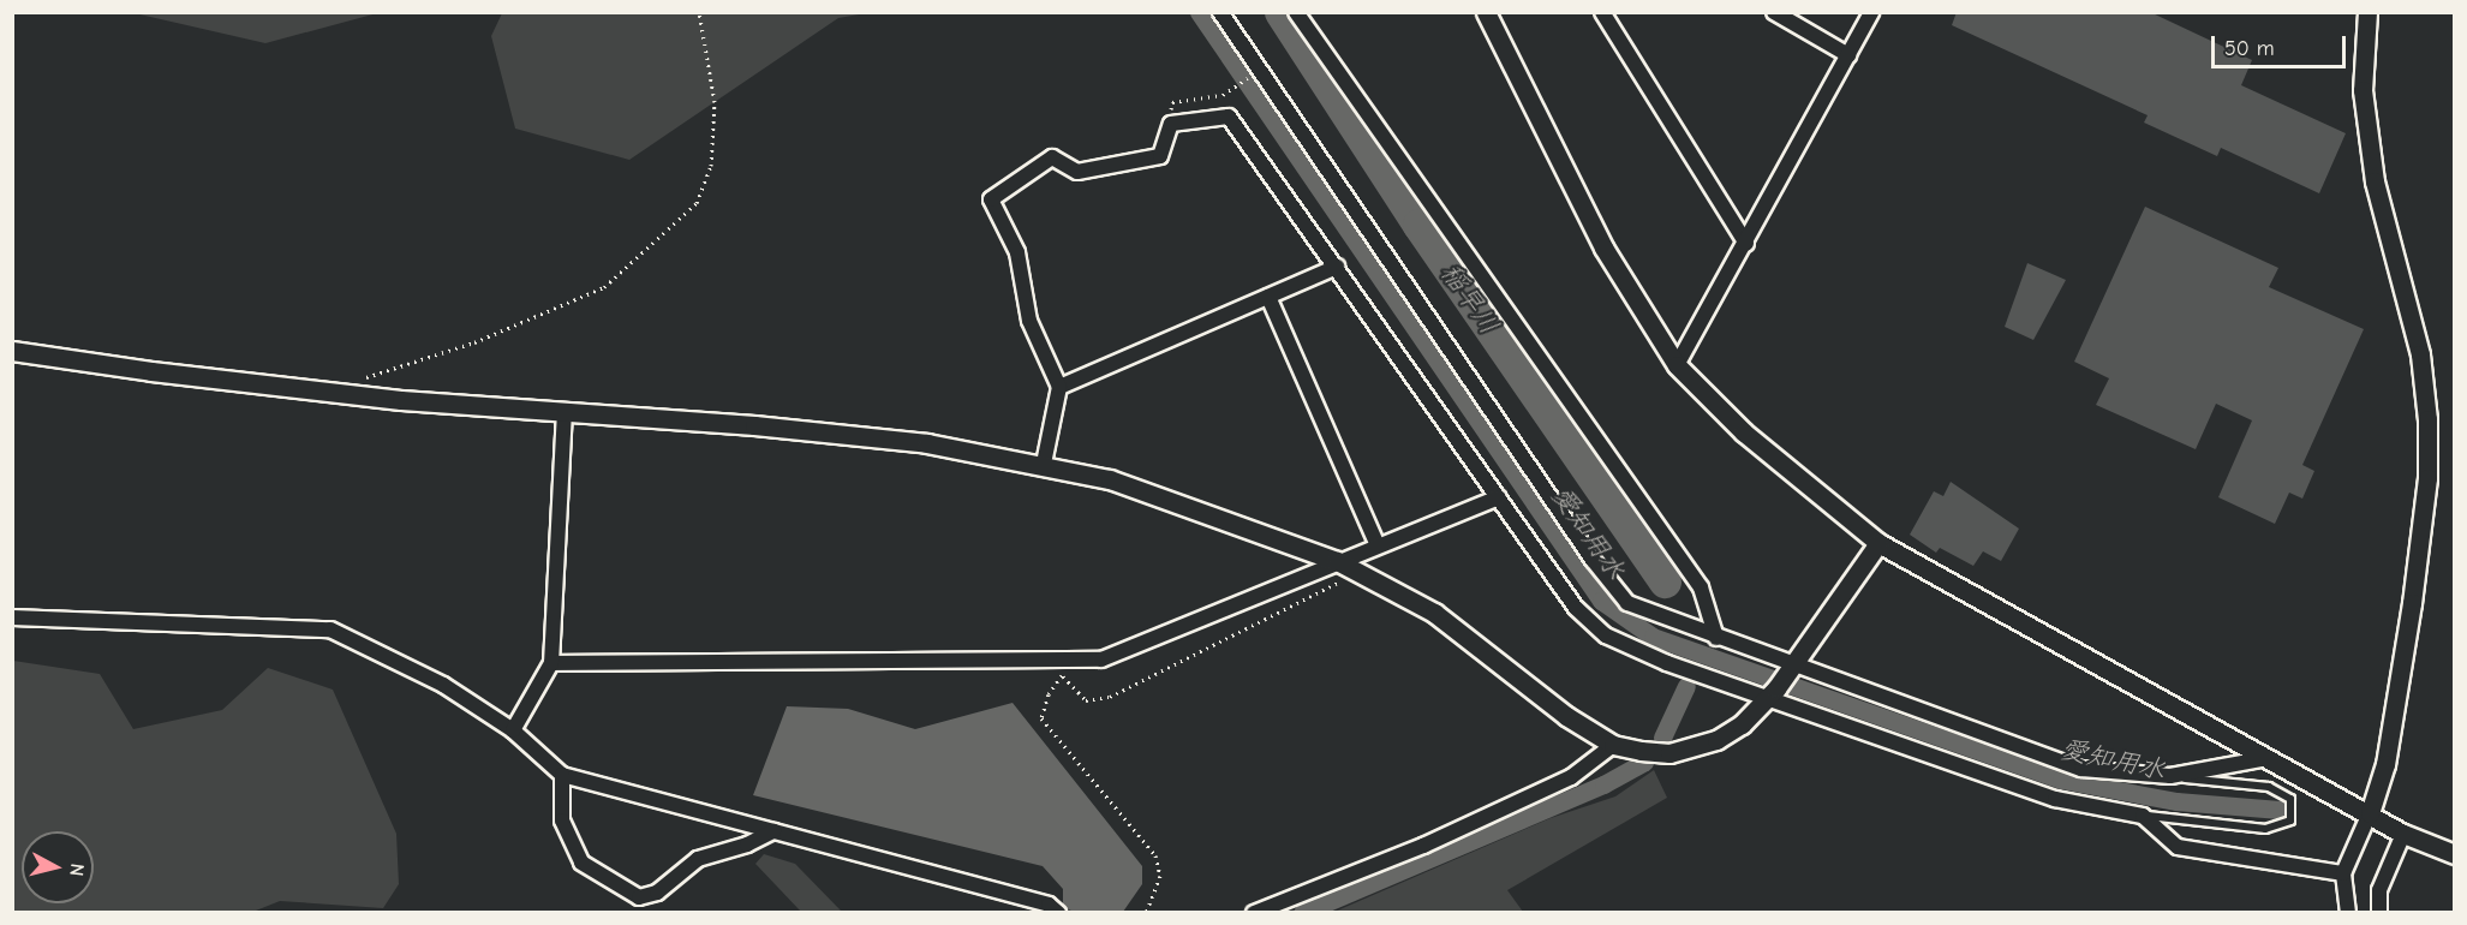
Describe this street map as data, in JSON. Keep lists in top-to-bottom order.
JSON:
{
  "water": ["稲早川", "愛知用水"],
  "scale_bar": "50 m",
  "north": "right"
}
